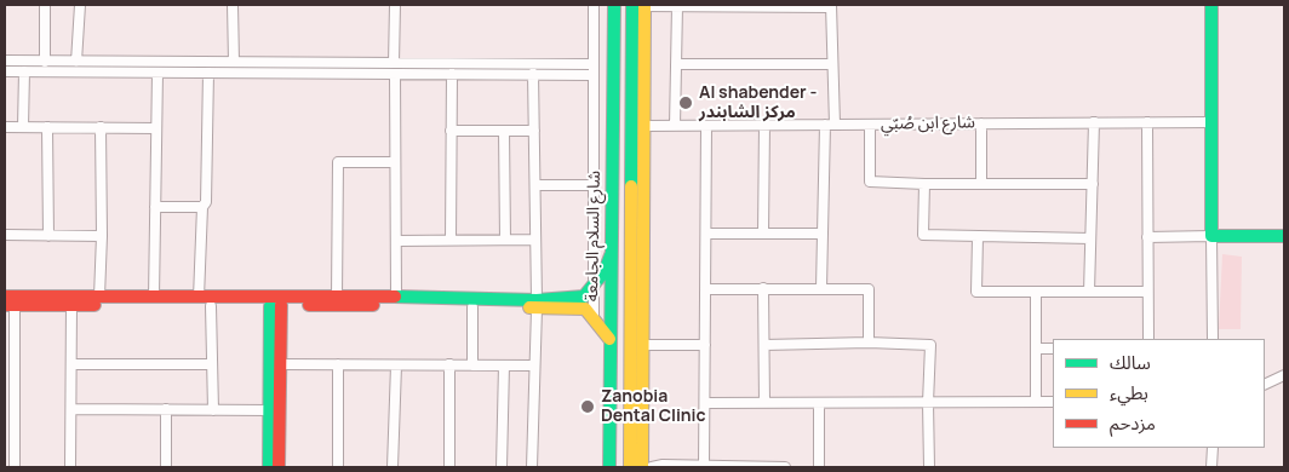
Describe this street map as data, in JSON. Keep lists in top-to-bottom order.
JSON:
{
  "streets": {
    "street": ["شارع ابن صُبّي", "شارع السلام الجامعة"]
  },
  "places": ["Al shabender - مركز الشابندر", "Zanobia Dental Clinic"],
  "legend": ["سالك", "بطيء", "مزدحم"]
}
